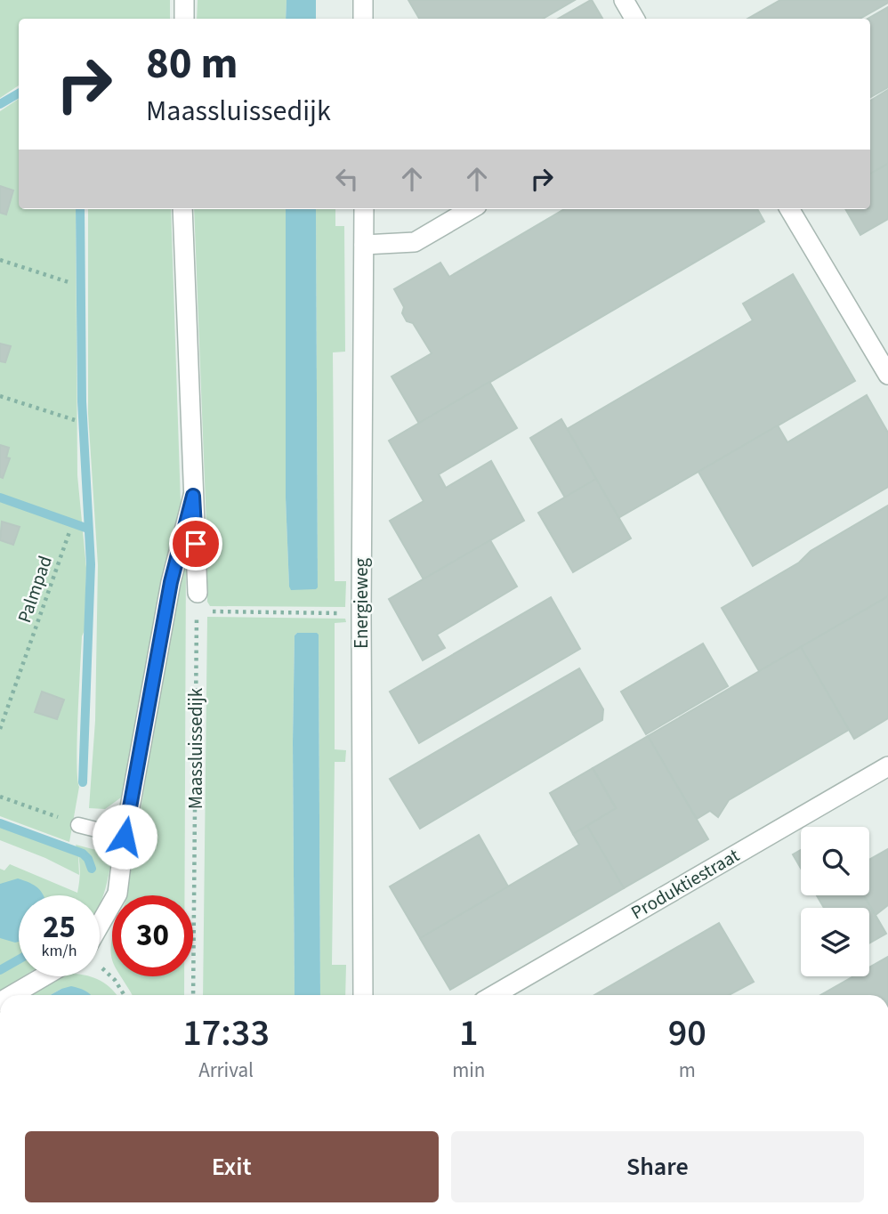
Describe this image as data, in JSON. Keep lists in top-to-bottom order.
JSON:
{
  "streets": {
    "street": ["Energieweg", "Produktiestraat"],
    "path": ["Palmpad", "Maassluissedijk"]
  },
  "page": {
    "turn": ["80 m", "Maassluissedijk"],
    "speed": "25 km/h",
    "limit": "30",
    "eta": [
      "17:33",
      "Arrival",
      "1",
      "min",
      "90",
      "m"
    ],
    "buttons": ["Exit", "Share"]
  }
}
